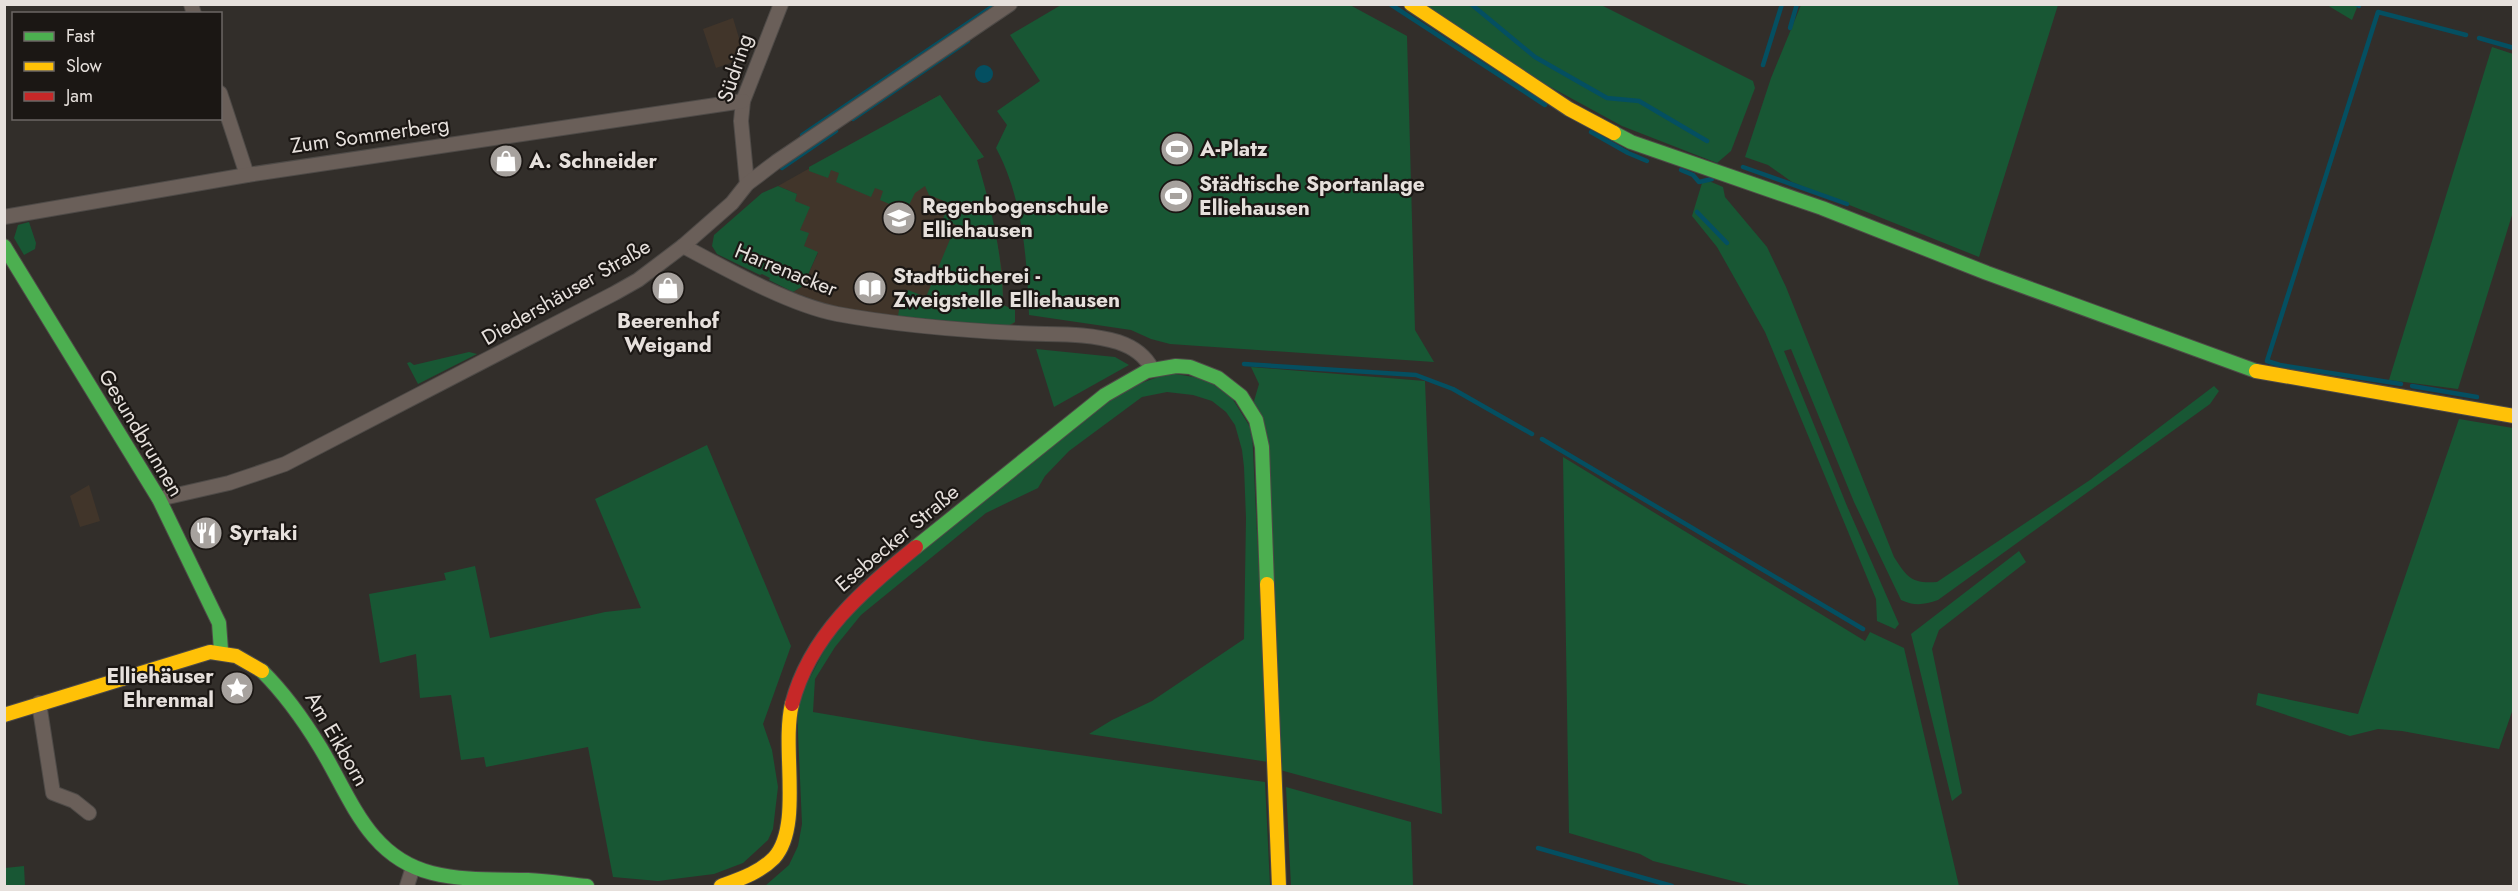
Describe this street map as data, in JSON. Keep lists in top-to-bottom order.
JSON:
{
  "streets": {
    "street": [
      "Südring",
      "Zum Sommerberg",
      "Harrenacker",
      "Diedershäuser Straße",
      "Gesundbrunnen",
      "Esebecker Straße",
      "Am Eikborn"
    ]
  },
  "crossings": [
    ["Südring", "Zum Sommerberg"],
    ["Südring", "Diedershäuser Straße"],
    ["Harrenacker", "Diedershäuser Straße"],
    ["Harrenacker", "Esebecker Straße"],
    ["Diedershäuser Straße", "Gesundbrunnen"],
    ["Gesundbrunnen", "Am Eikborn"]
  ],
  "places": {
    "sports": ["A-Platz", "Städtische Sportanlage Elliehausen"],
    "shop": ["A. Schneider", "Beerenhof Weigand"],
    "school or university": ["Regenbogenschule Elliehausen"],
    "library": ["Stadtbücherei - Zweigstelle Elliehausen"],
    "restaurant": ["Syrtaki"],
    "place": ["Elliehäuser Ehrenmal"]
  },
  "legend": ["Fast", "Slow", "Jam"]
}
